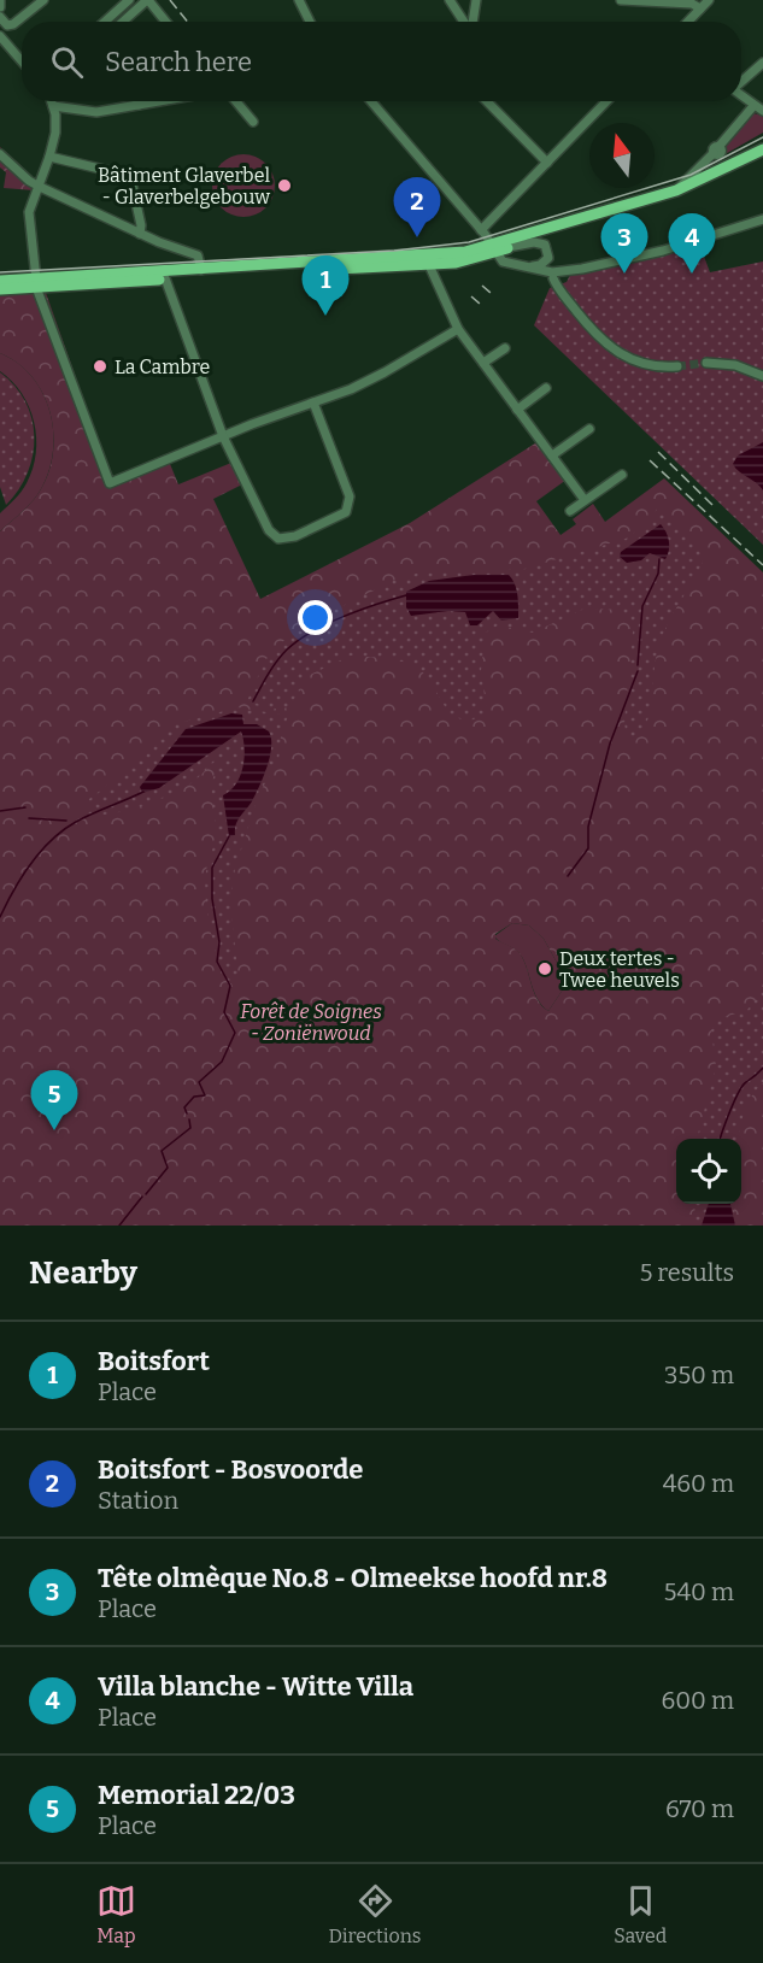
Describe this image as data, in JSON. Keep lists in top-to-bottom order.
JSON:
{
  "parks": ["Forêt de Soignes - Zoniënwoud"],
  "places": ["Bâtiment Glaverbel - Glaverbelgebouw", "La Cambre", "Deux tertes - Twee heuvels"],
  "north": "top",
  "page": {
    "search": "Search here",
    "pins": [
      "2",
      "3",
      "4",
      "1",
      "5"
    ],
    "heading": ["Nearby", "5 results"],
    "list": [
      {
        "mark": "1",
        "name": "Boitsfort",
        "note": "Place",
        "value": "350 m"
      },
      {
        "mark": "2",
        "name": "Boitsfort - Bosvoorde",
        "note": "Station",
        "value": "460 m"
      },
      {
        "mark": "3",
        "name": "Tête olmèque No.8 - Olmeekse hoofd nr.8",
        "note": "Place",
        "value": "540 m"
      },
      {
        "mark": "4",
        "name": "Villa blanche - Witte Villa",
        "note": "Place",
        "value": "600 m"
      },
      {
        "mark": "5",
        "name": "Memorial 22/03",
        "note": "Place",
        "value": "670 m"
      }
    ],
    "nav": ["Map", "Directions", "Saved"]
  }
}
